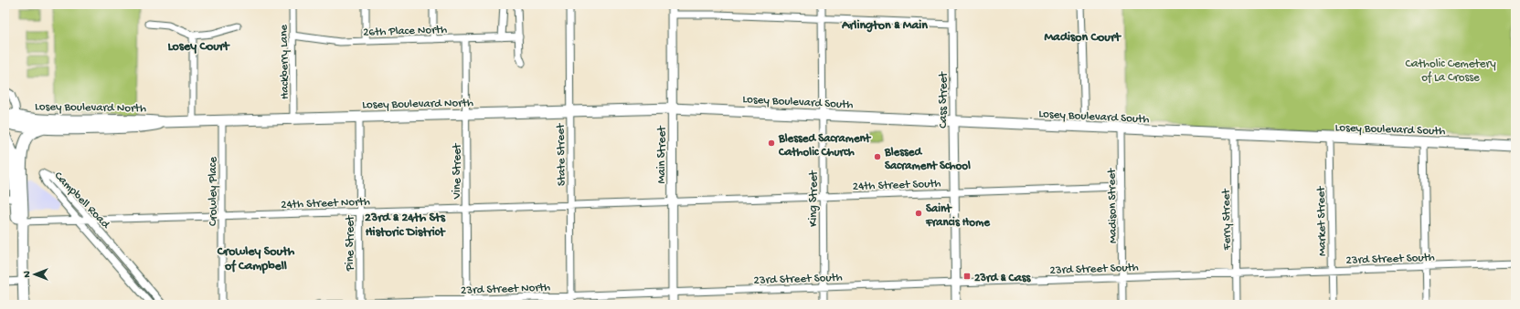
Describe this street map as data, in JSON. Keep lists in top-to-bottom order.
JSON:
{
  "streets": {
    "main road": ["Losey Boulevard South", "Losey Boulevard North"],
    "street": [
      "26th Place North",
      "Hackberry Lane",
      "Cass Street",
      "State Street",
      "Main Street",
      "Vine Street",
      "24th Street South",
      "Crowley Place",
      "Campbell Road",
      "King Street",
      "24th Street North",
      "Madison Street",
      "Ferry Street",
      "Market Street",
      "Pine Street",
      "23rd Street South",
      "23rd Street North"
    ]
  },
  "crossings": [
    ["26th Place North", "Hackberry Lane"],
    ["26th Place North", "Vine Street"],
    ["Hackberry Lane", "Losey Boulevard North"],
    ["Losey Boulevard South", "Cass Street"],
    ["Losey Boulevard South", "Losey Boulevard North"],
    ["Losey Boulevard South", "Main Street"],
    ["Losey Boulevard South", "King Street"],
    ["Losey Boulevard South", "Madison Street"],
    ["Losey Boulevard South", "Ferry Street"],
    ["Losey Boulevard South", "Market Street"],
    ["Cass Street", "24th Street South"],
    ["Cass Street", "23rd Street South"],
    ["Losey Boulevard North", "State Street"],
    ["Losey Boulevard North", "Main Street"],
    ["Losey Boulevard North", "Vine Street"],
    ["Losey Boulevard North", "Crowley Place"],
    ["Losey Boulevard North", "Pine Street"],
    ["State Street", "24th Street North"],
    ["State Street", "23rd Street North"],
    ["Main Street", "24th Street South"],
    ["Main Street", "24th Street North"],
    ["Main Street", "23rd Street South"],
    ["Main Street", "23rd Street North"],
    ["Vine Street", "24th Street North"],
    ["Vine Street", "23rd Street North"],
    ["24th Street South", "King Street"],
    ["24th Street South", "24th Street North"],
    ["24th Street South", "Madison Street"],
    ["Crowley Place", "24th Street North"],
    ["Campbell Road", "24th Street North"],
    ["King Street", "23rd Street South"],
    ["24th Street North", "Pine Street"],
    ["Madison Street", "23rd Street South"],
    ["Ferry Street", "23rd Street South"],
    ["Market Street", "23rd Street South"],
    ["Pine Street", "23rd Street North"],
    ["23rd Street South", "23rd Street North"]
  ],
  "districts": [
    "Arlington & Main",
    "Madison Court",
    "Losey Court",
    "23rd & 24th Sts Historic District",
    "Crowley South of Campbell"
  ],
  "parks": ["Catholic Cemetery of La Crosse"],
  "places": {
    "other": ["Blessed Sacrament Catholic Church", "Blessed Sacrament School", "Saint Francis Home"],
    "transit": ["23rd & Cass"]
  },
  "north": "left"
}
